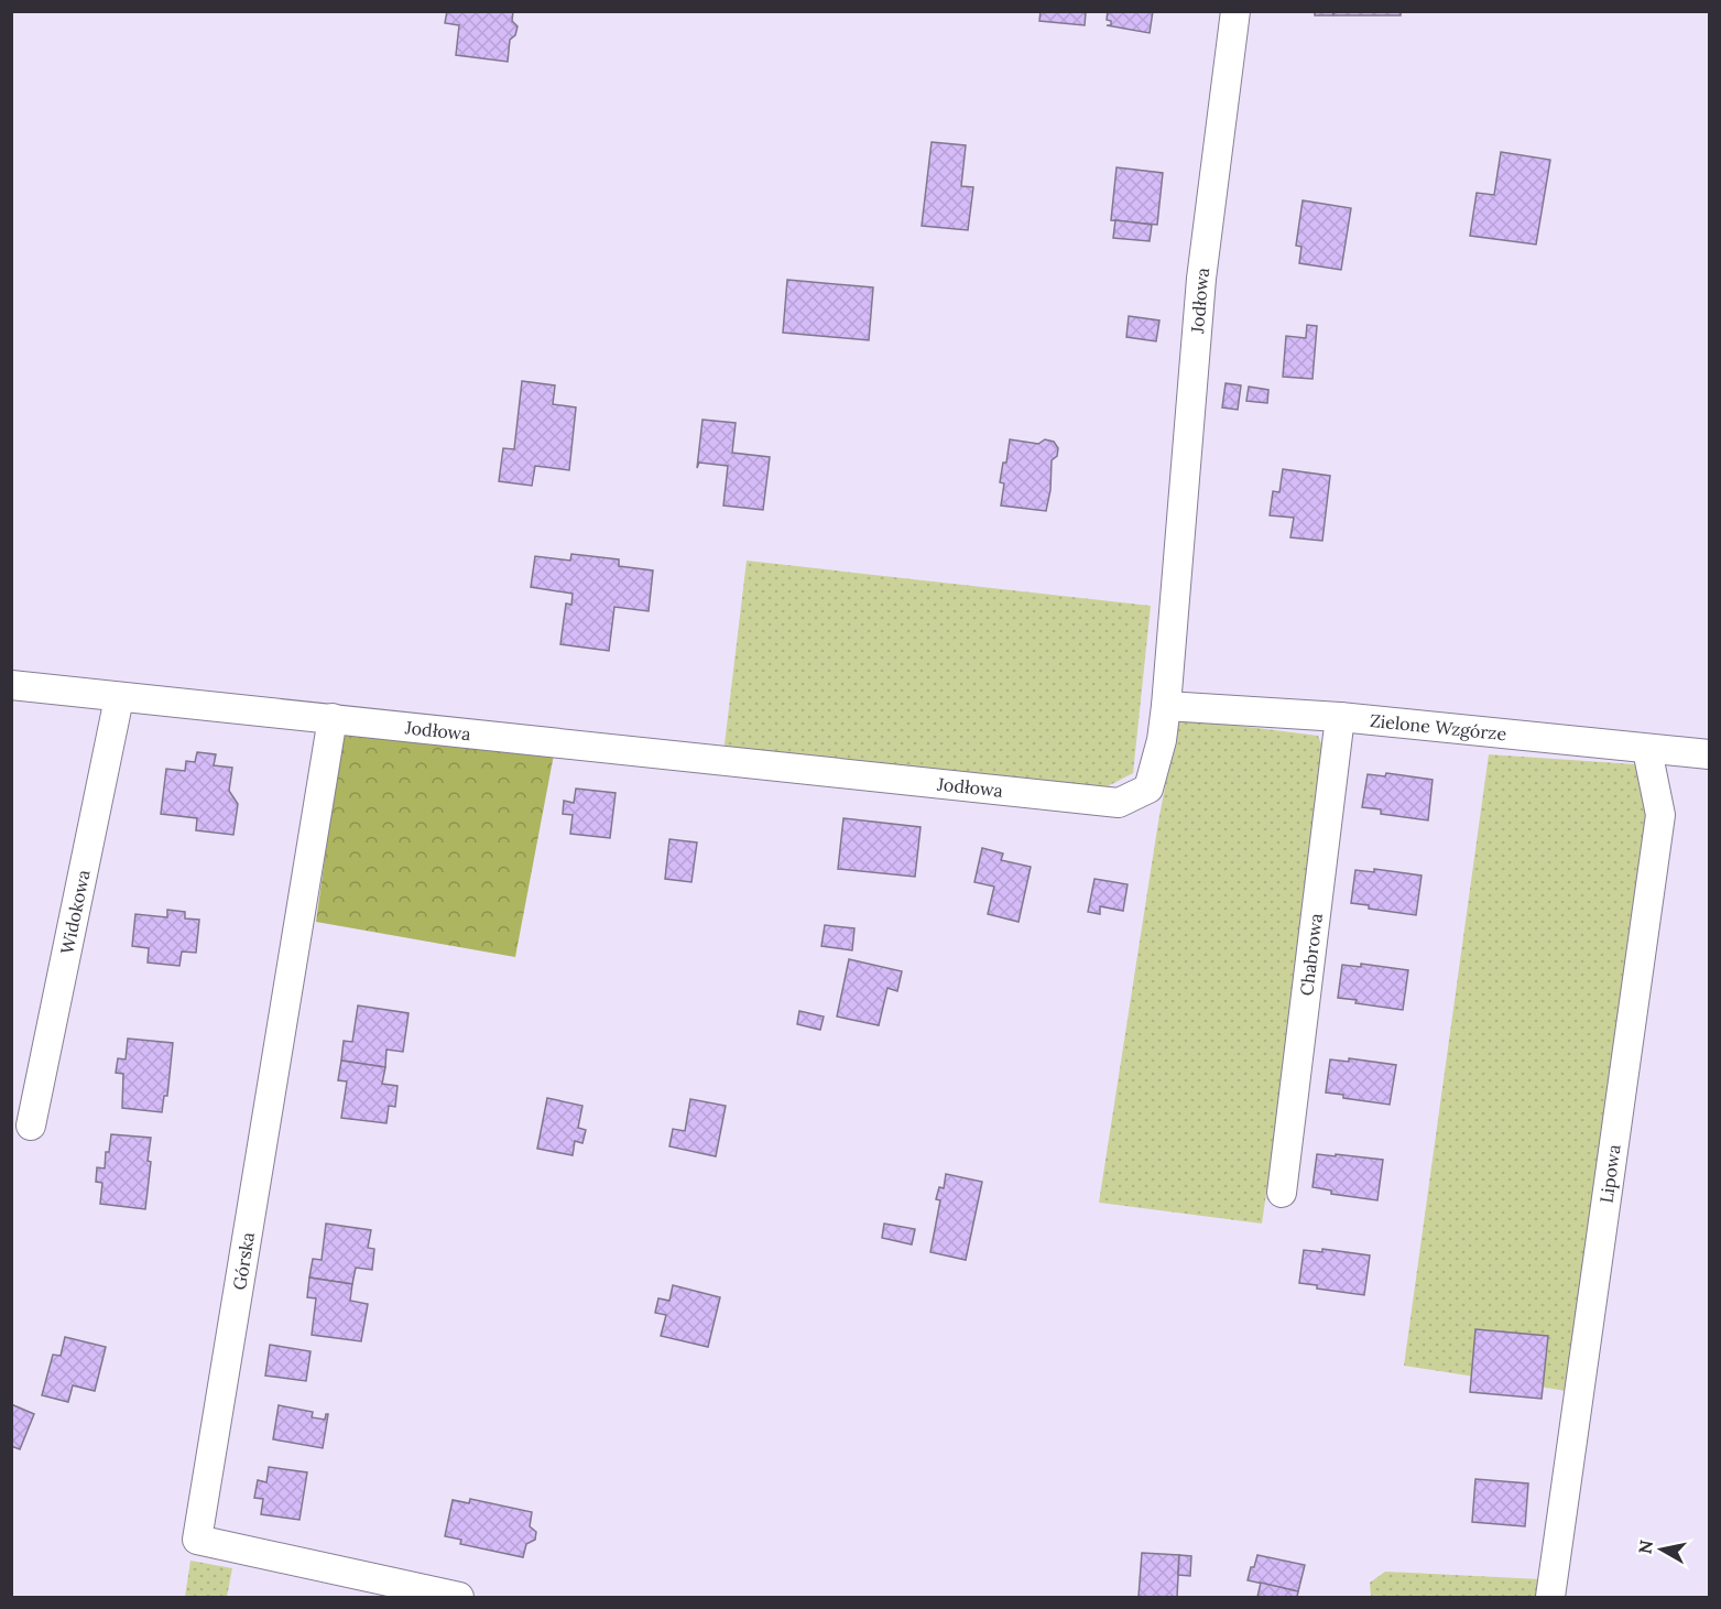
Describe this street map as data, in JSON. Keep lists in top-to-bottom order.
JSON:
{
  "streets": {
    "street": [
      "Jodłowa",
      "Zielone Wzgórze",
      "Widokowa",
      "Chabrowa",
      "Lipowa",
      "Górska"
    ]
  },
  "crossings": [
    ["Jodłowa", "Zielone Wzgórze"],
    ["Jodłowa", "Widokowa"],
    ["Jodłowa", "Górska"],
    ["Zielone Wzgórze", "Chabrowa"],
    ["Zielone Wzgórze", "Lipowa"]
  ],
  "north": "left"
}
